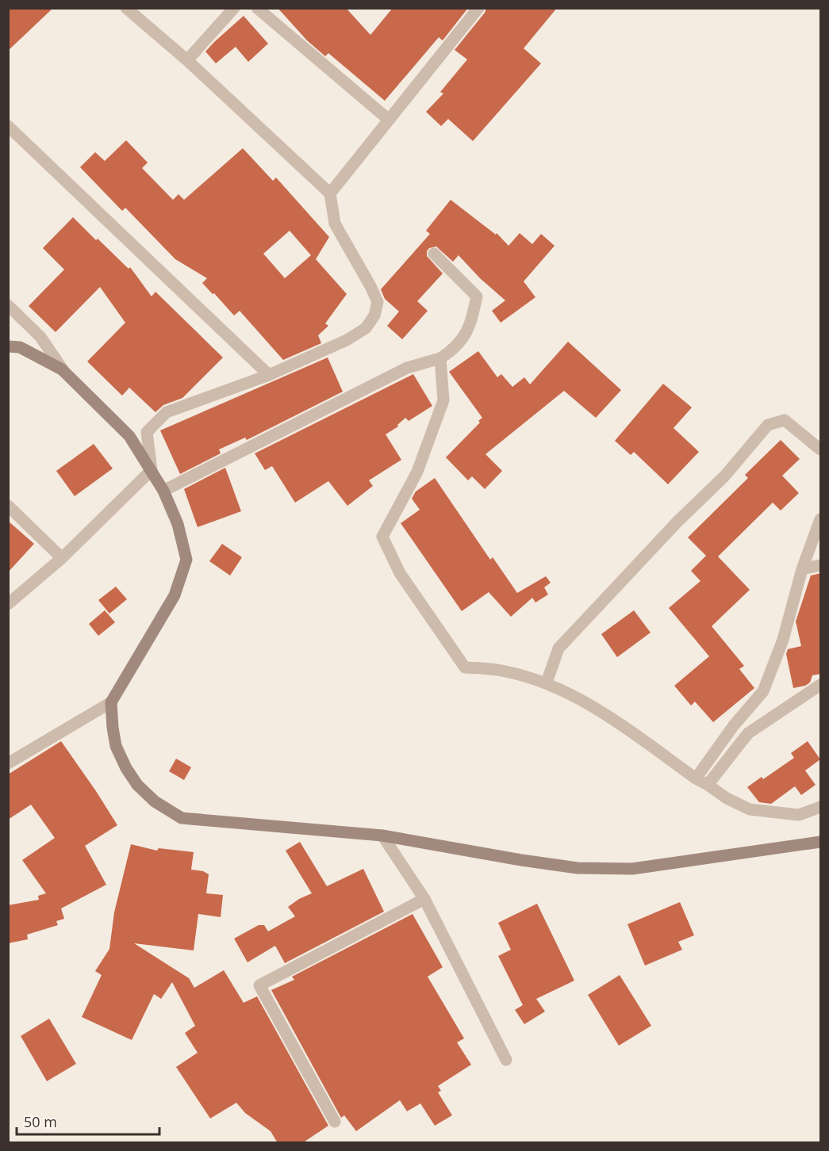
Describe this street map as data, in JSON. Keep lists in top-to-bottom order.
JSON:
{
  "scale_bar": "50 m"
}
